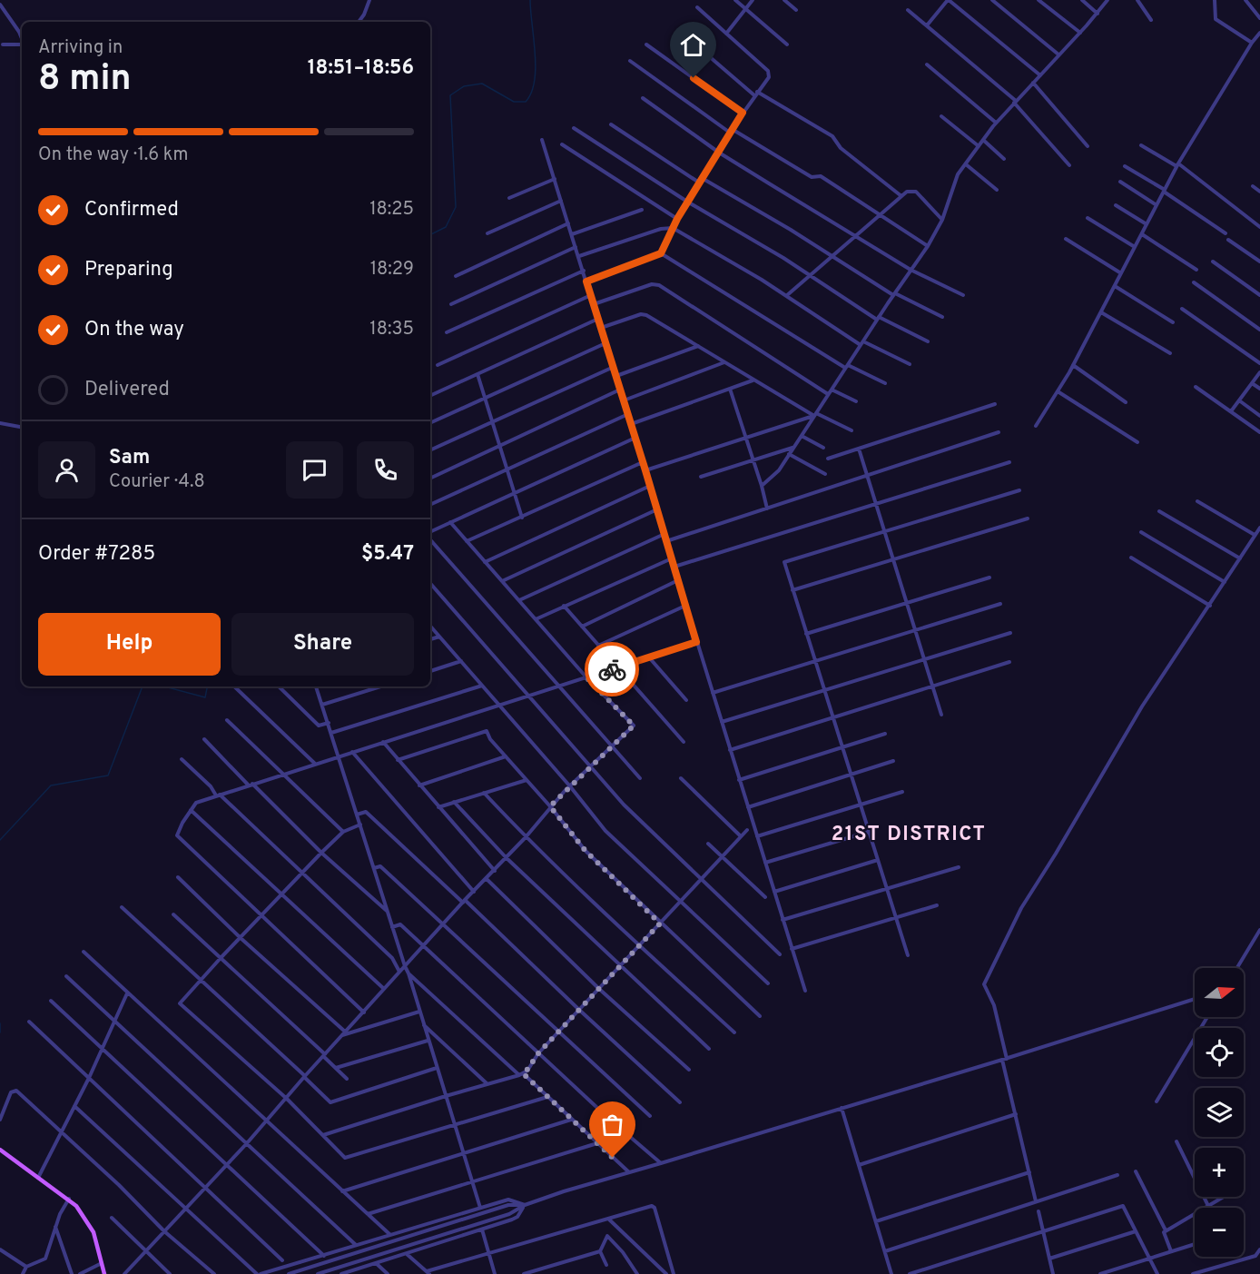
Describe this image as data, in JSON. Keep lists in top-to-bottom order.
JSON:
{
  "districts": ["21ST DISTRICT"],
  "north": "right",
  "page": {
    "heading": ["8 min", "Arriving in", "18:51–18:56"],
    "panel": [
      "Sam",
      "Courier · 4.8",
      "Order #7285",
      "$5.47"
    ],
    "bar": "On the way · 1.6 km",
    "list": [
      ["Confirmed", "18:25"],
      ["Preparing", "18:29"],
      ["On the way", "18:35"],
      "Delivered"
    ],
    "buttons": ["Help", "Share"],
    "map_buttons": ["+", "−"]
  }
}
